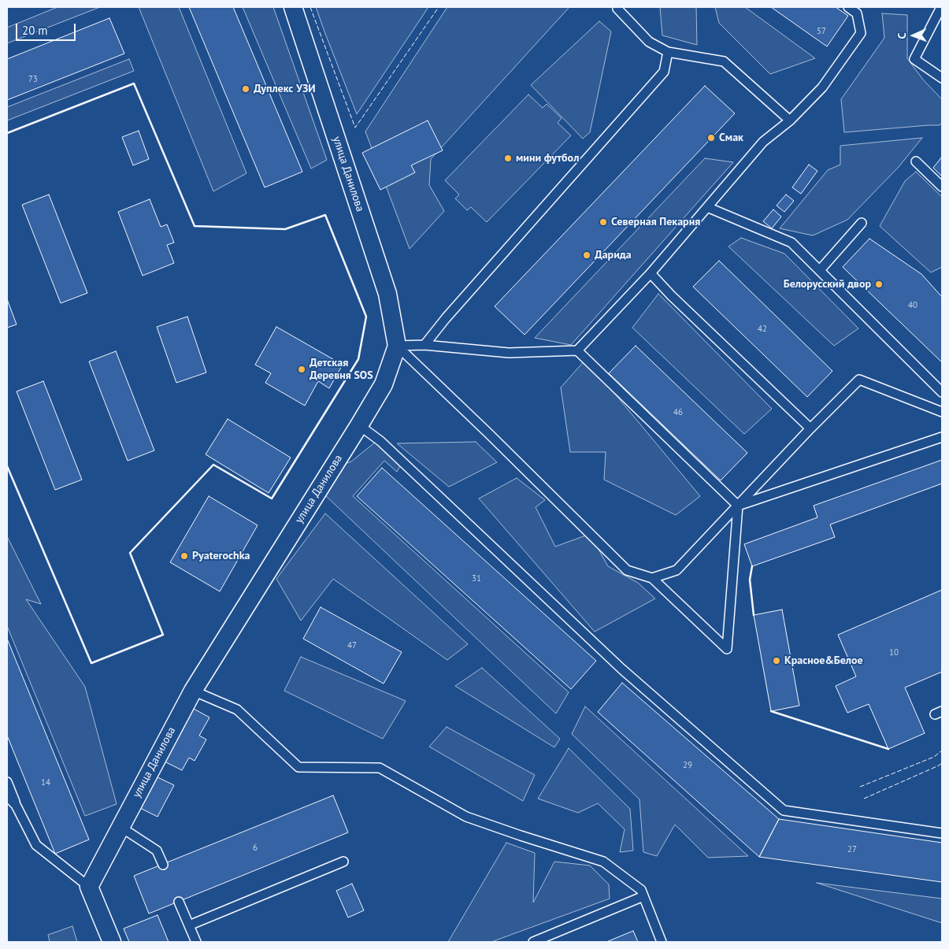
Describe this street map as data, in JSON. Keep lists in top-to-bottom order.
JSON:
{
  "streets": {
    "street": ["улица Данилова"]
  },
  "places": [
    "Дуплекс УЗИ",
    "Смак",
    "мини футбол",
    "Северная Пекарня",
    "Дарида",
    "Белорусский двор",
    "Детская Деревня SOS",
    "Pyaterochka",
    "Красное&Белое"
  ],
  "house_numbers": [
    "57",
    "73",
    "40",
    "42",
    "46",
    "31",
    "47",
    "10",
    "29",
    "14",
    "6",
    "27"
  ],
  "scale_bar": "20 m",
  "north": "left"
}
